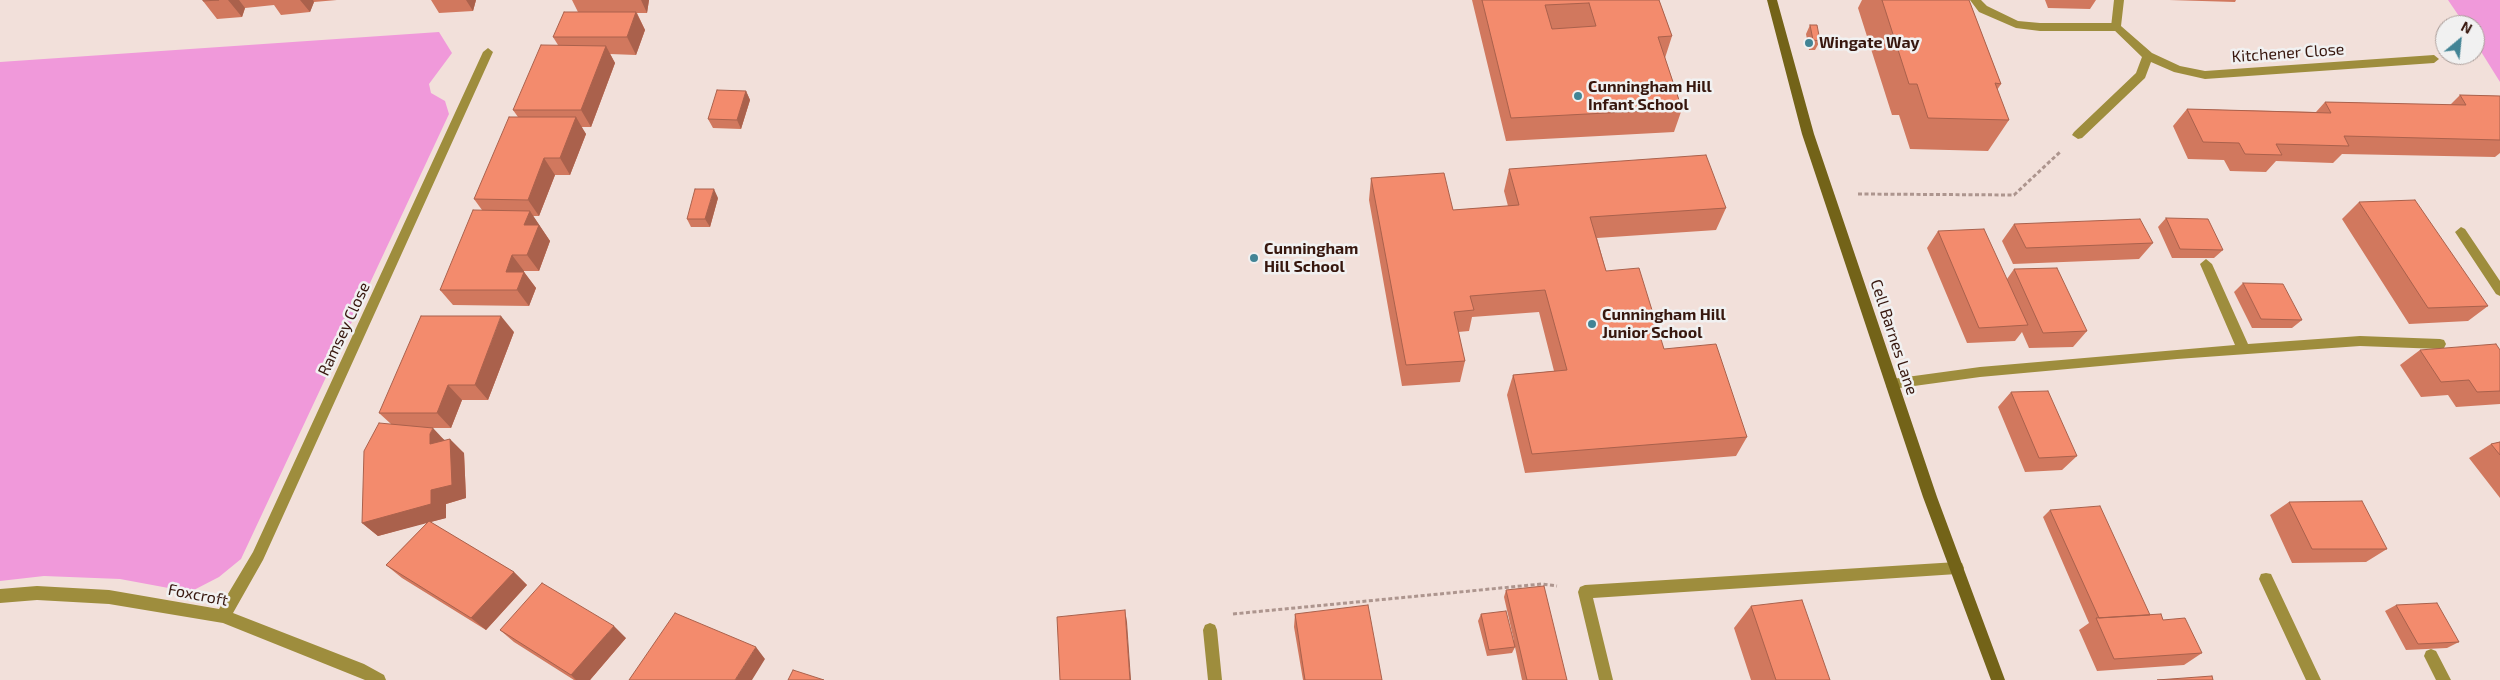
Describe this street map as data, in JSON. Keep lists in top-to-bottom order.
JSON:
{
  "streets": {
    "street": [
      "Kitchener Close",
      "Ramsey Close",
      "Cell Barnes Lane",
      "Foxcroft"
    ]
  },
  "crossings": [
    ["Ramsey Close", "Foxcroft"]
  ],
  "places": [
    "Wingate Way",
    "Cunningham Hill Infant School",
    "Cunningham Hill School",
    "Cunningham Hill Junior School"
  ],
  "north": "top right"
}
